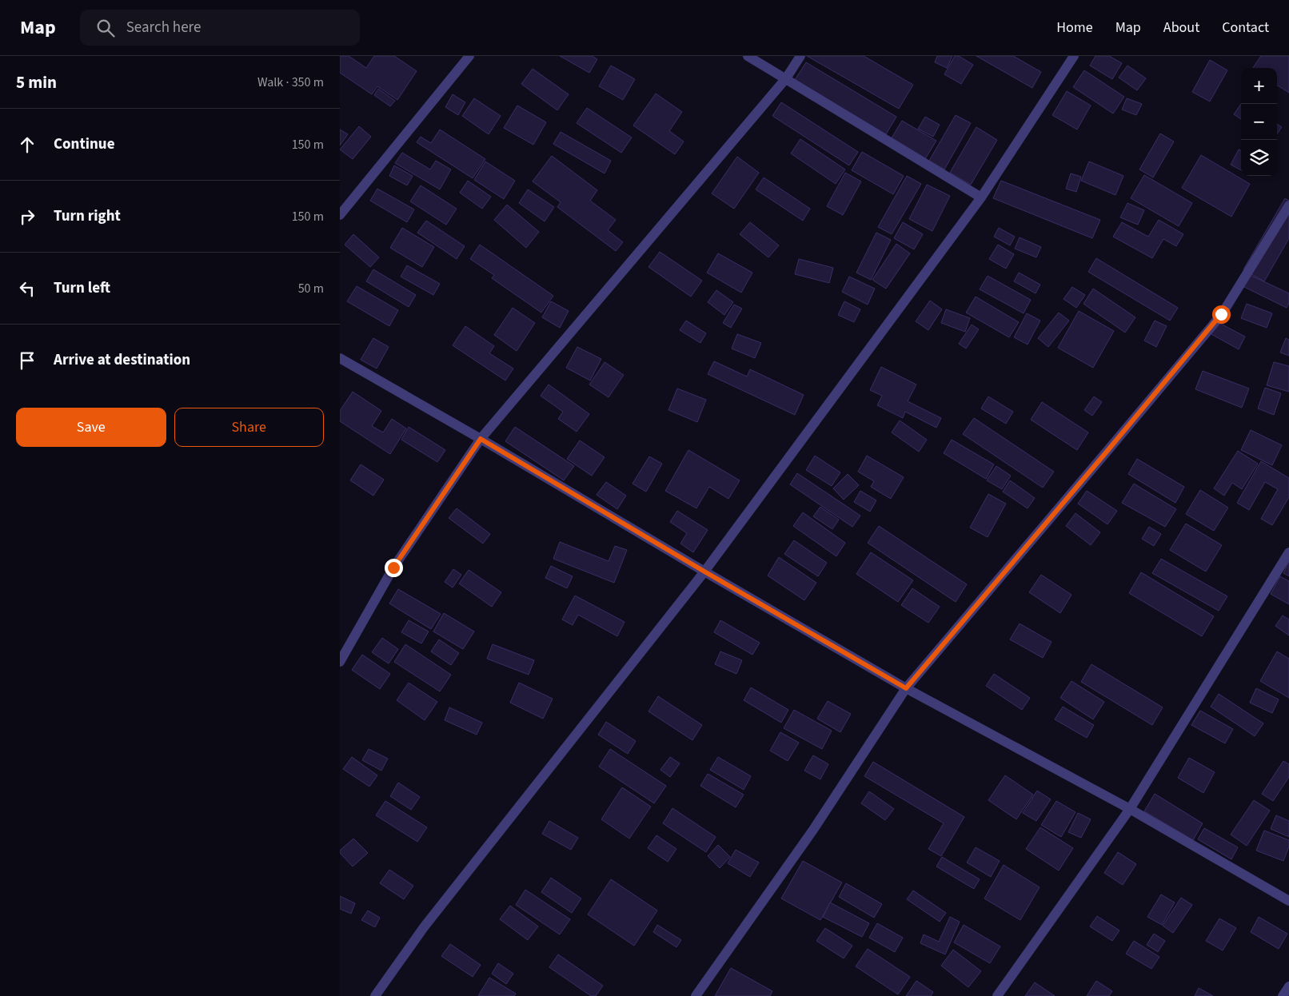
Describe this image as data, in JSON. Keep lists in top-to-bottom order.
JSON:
{
  "page": {
    "header": "Map",
    "search": "Search here",
    "nav": [
      "Home",
      "Map",
      "About",
      "Contact"
    ],
    "heading": ["5 min", "Walk · 350 m"],
    "map_buttons": ["+", "−"],
    "list": [
      ["Continue", "150 m"],
      ["Turn right", "150 m"],
      ["Turn left", "50 m"],
      "Arrive at destination"
    ],
    "buttons": ["Save", "Share"]
  }
}
